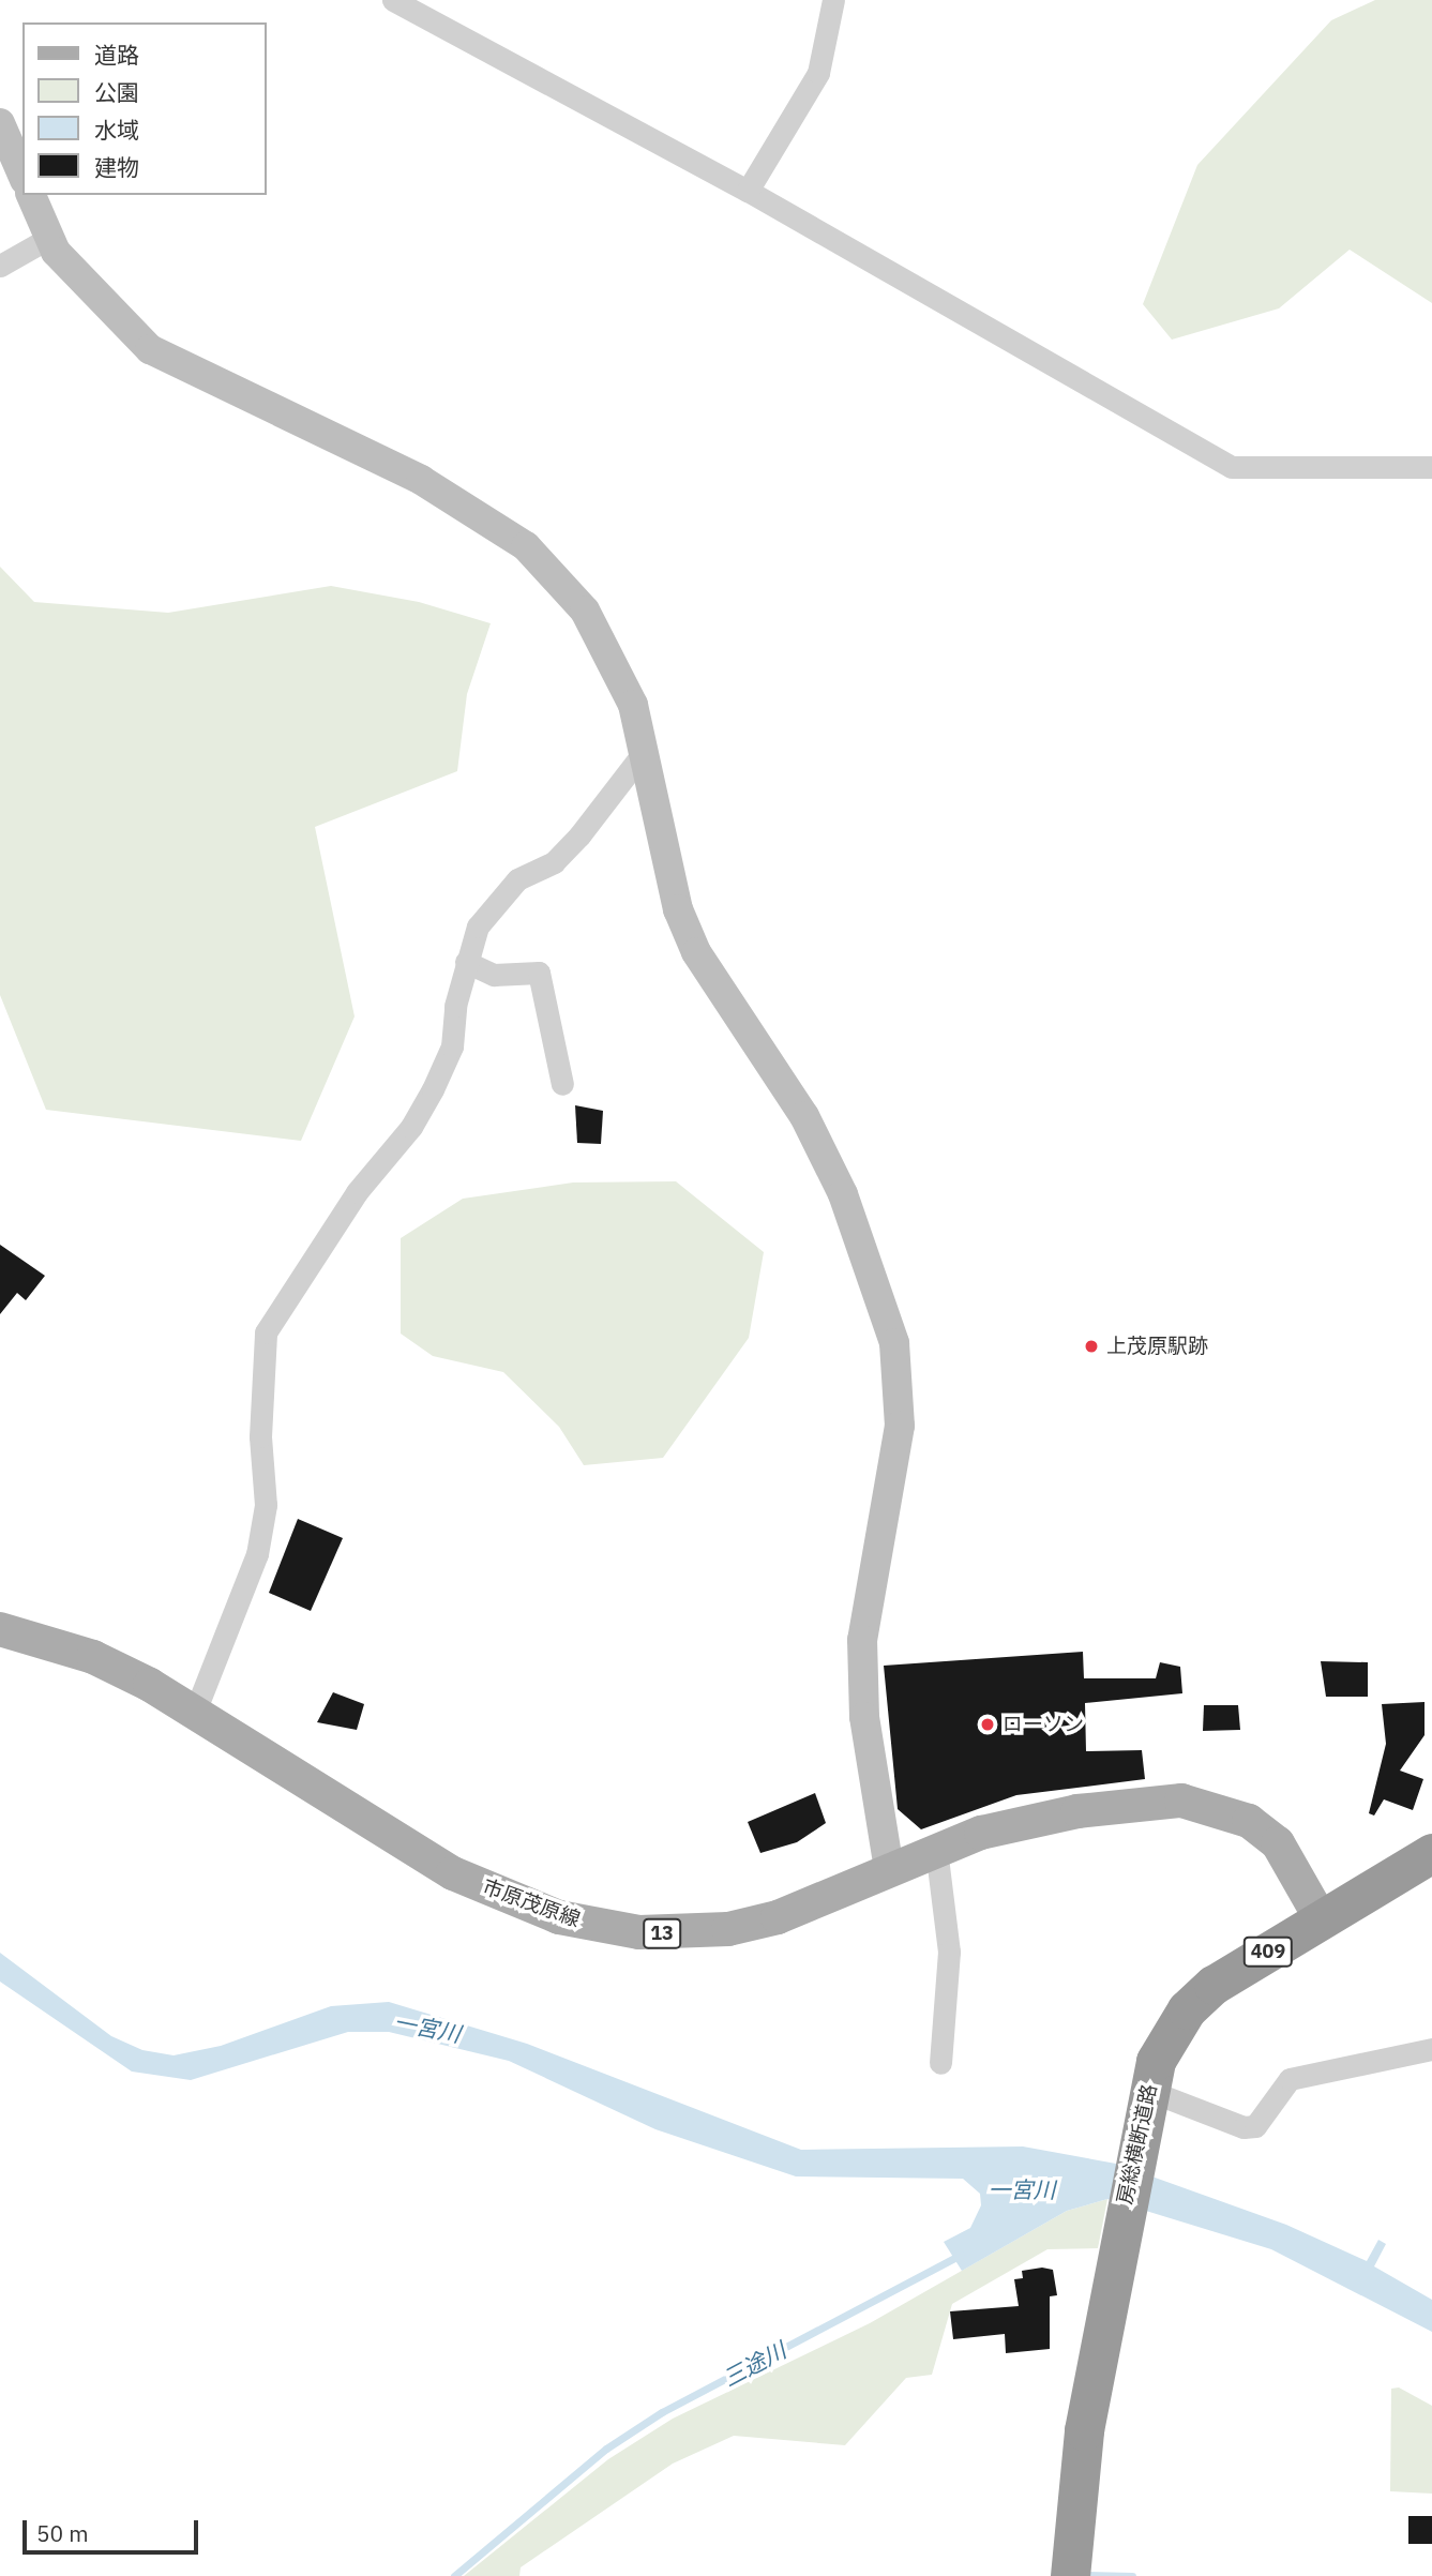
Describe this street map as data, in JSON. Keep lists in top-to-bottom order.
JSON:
{
  "streets": {
    "highway": ["409", "房総横断道路"],
    "main road": ["市原茂原線", "13"]
  },
  "crossings": [
    ["市原茂原線", "房総横断道路"]
  ],
  "water": ["一宮川", "三途川"],
  "places": ["上茂原駅跡", "ローソン"],
  "legend": [
    "道路",
    "公園",
    "水域",
    "建物"
  ],
  "scale_bar": "50 m"
}
